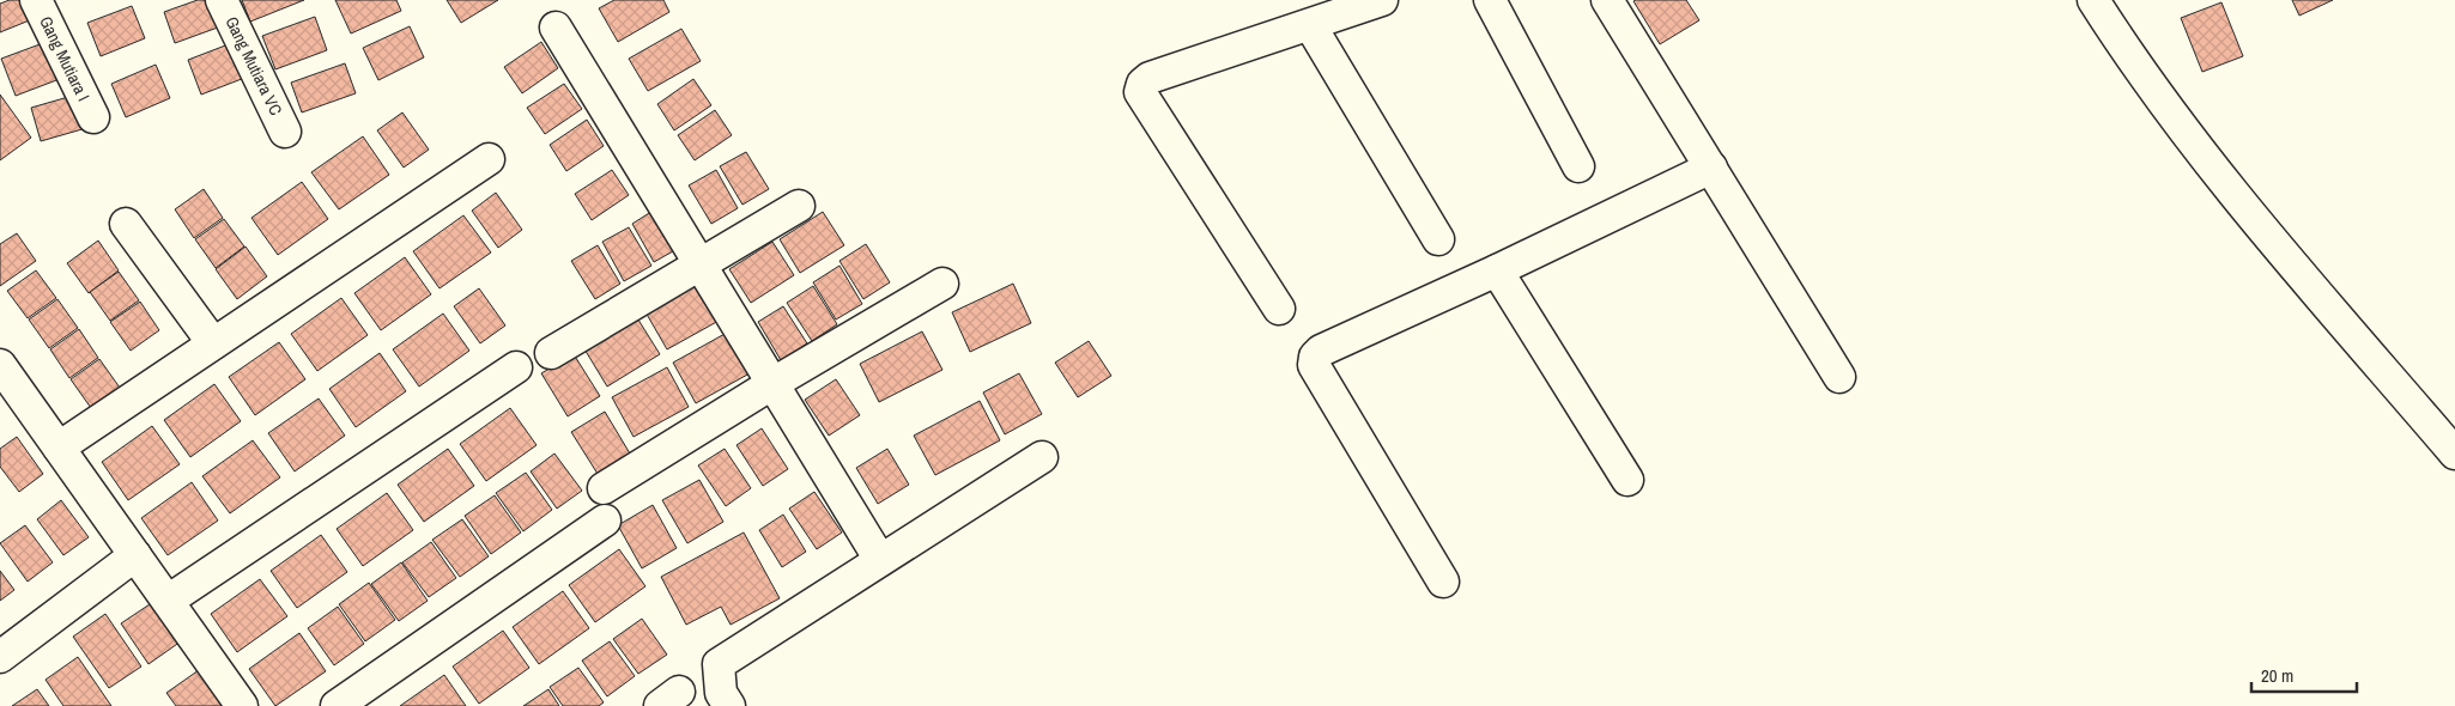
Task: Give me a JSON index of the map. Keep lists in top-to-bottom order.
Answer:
{
  "streets": {
    "street": ["Gang Mutiara I", "Gang Mutiara VC"]
  },
  "scale_bar": "20 m"
}
